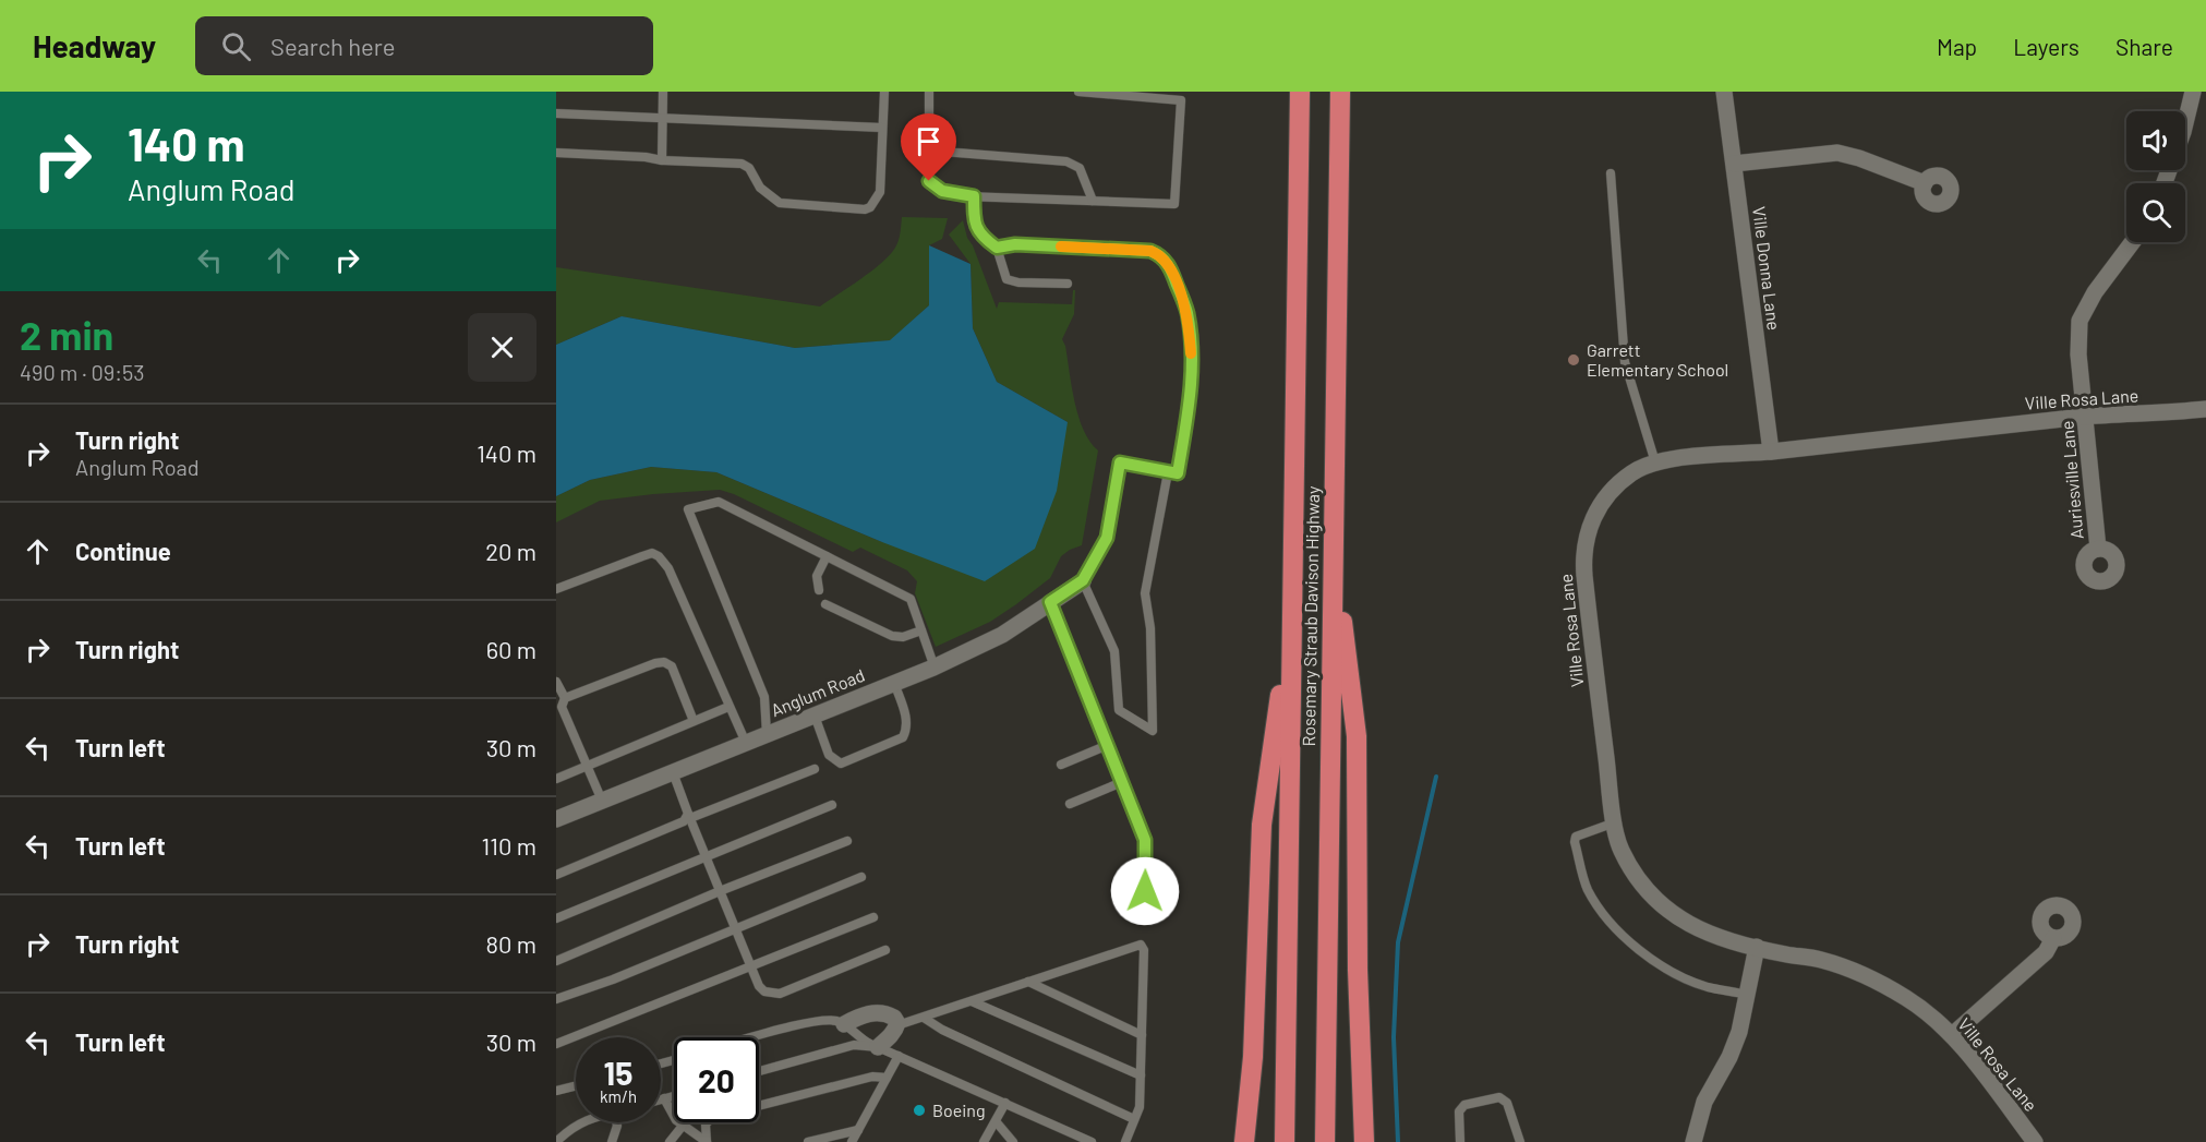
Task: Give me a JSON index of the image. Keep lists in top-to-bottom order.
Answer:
{
  "streets": {
    "highway": ["Rosemary Straub Davison Highway"],
    "street": [
      "Ville Donna Lane",
      "Ville Rosa Lane",
      "Auriesville Lane",
      "Anglum Road"
    ]
  },
  "crossings": [
    ["Ville Donna Lane", "Ville Rosa Lane"],
    ["Ville Rosa Lane", "Auriesville Lane"]
  ],
  "places": ["Garrett Elementary School", "Boeing"],
  "page": {
    "header": "Headway",
    "search": "Search here",
    "nav": ["Map", "Layers", "Share"],
    "turn": ["140 m", "Anglum Road"],
    "heading": ["2 min", "490 m · 09:53"],
    "list": [
      {
        "name": "Turn right",
        "note": "Anglum Road",
        "value": "140 m"
      },
      {
        "name": "Continue",
        "value": "20 m"
      },
      {
        "name": "Turn right",
        "value": "60 m"
      },
      {
        "name": "Turn left",
        "value": "30 m"
      },
      {
        "name": "Turn left",
        "value": "110 m"
      },
      {
        "name": "Turn right",
        "value": "80 m"
      },
      {
        "name": "Turn left",
        "value": "30 m"
      }
    ],
    "speed": "15 km/h",
    "limit": "20"
  }
}
